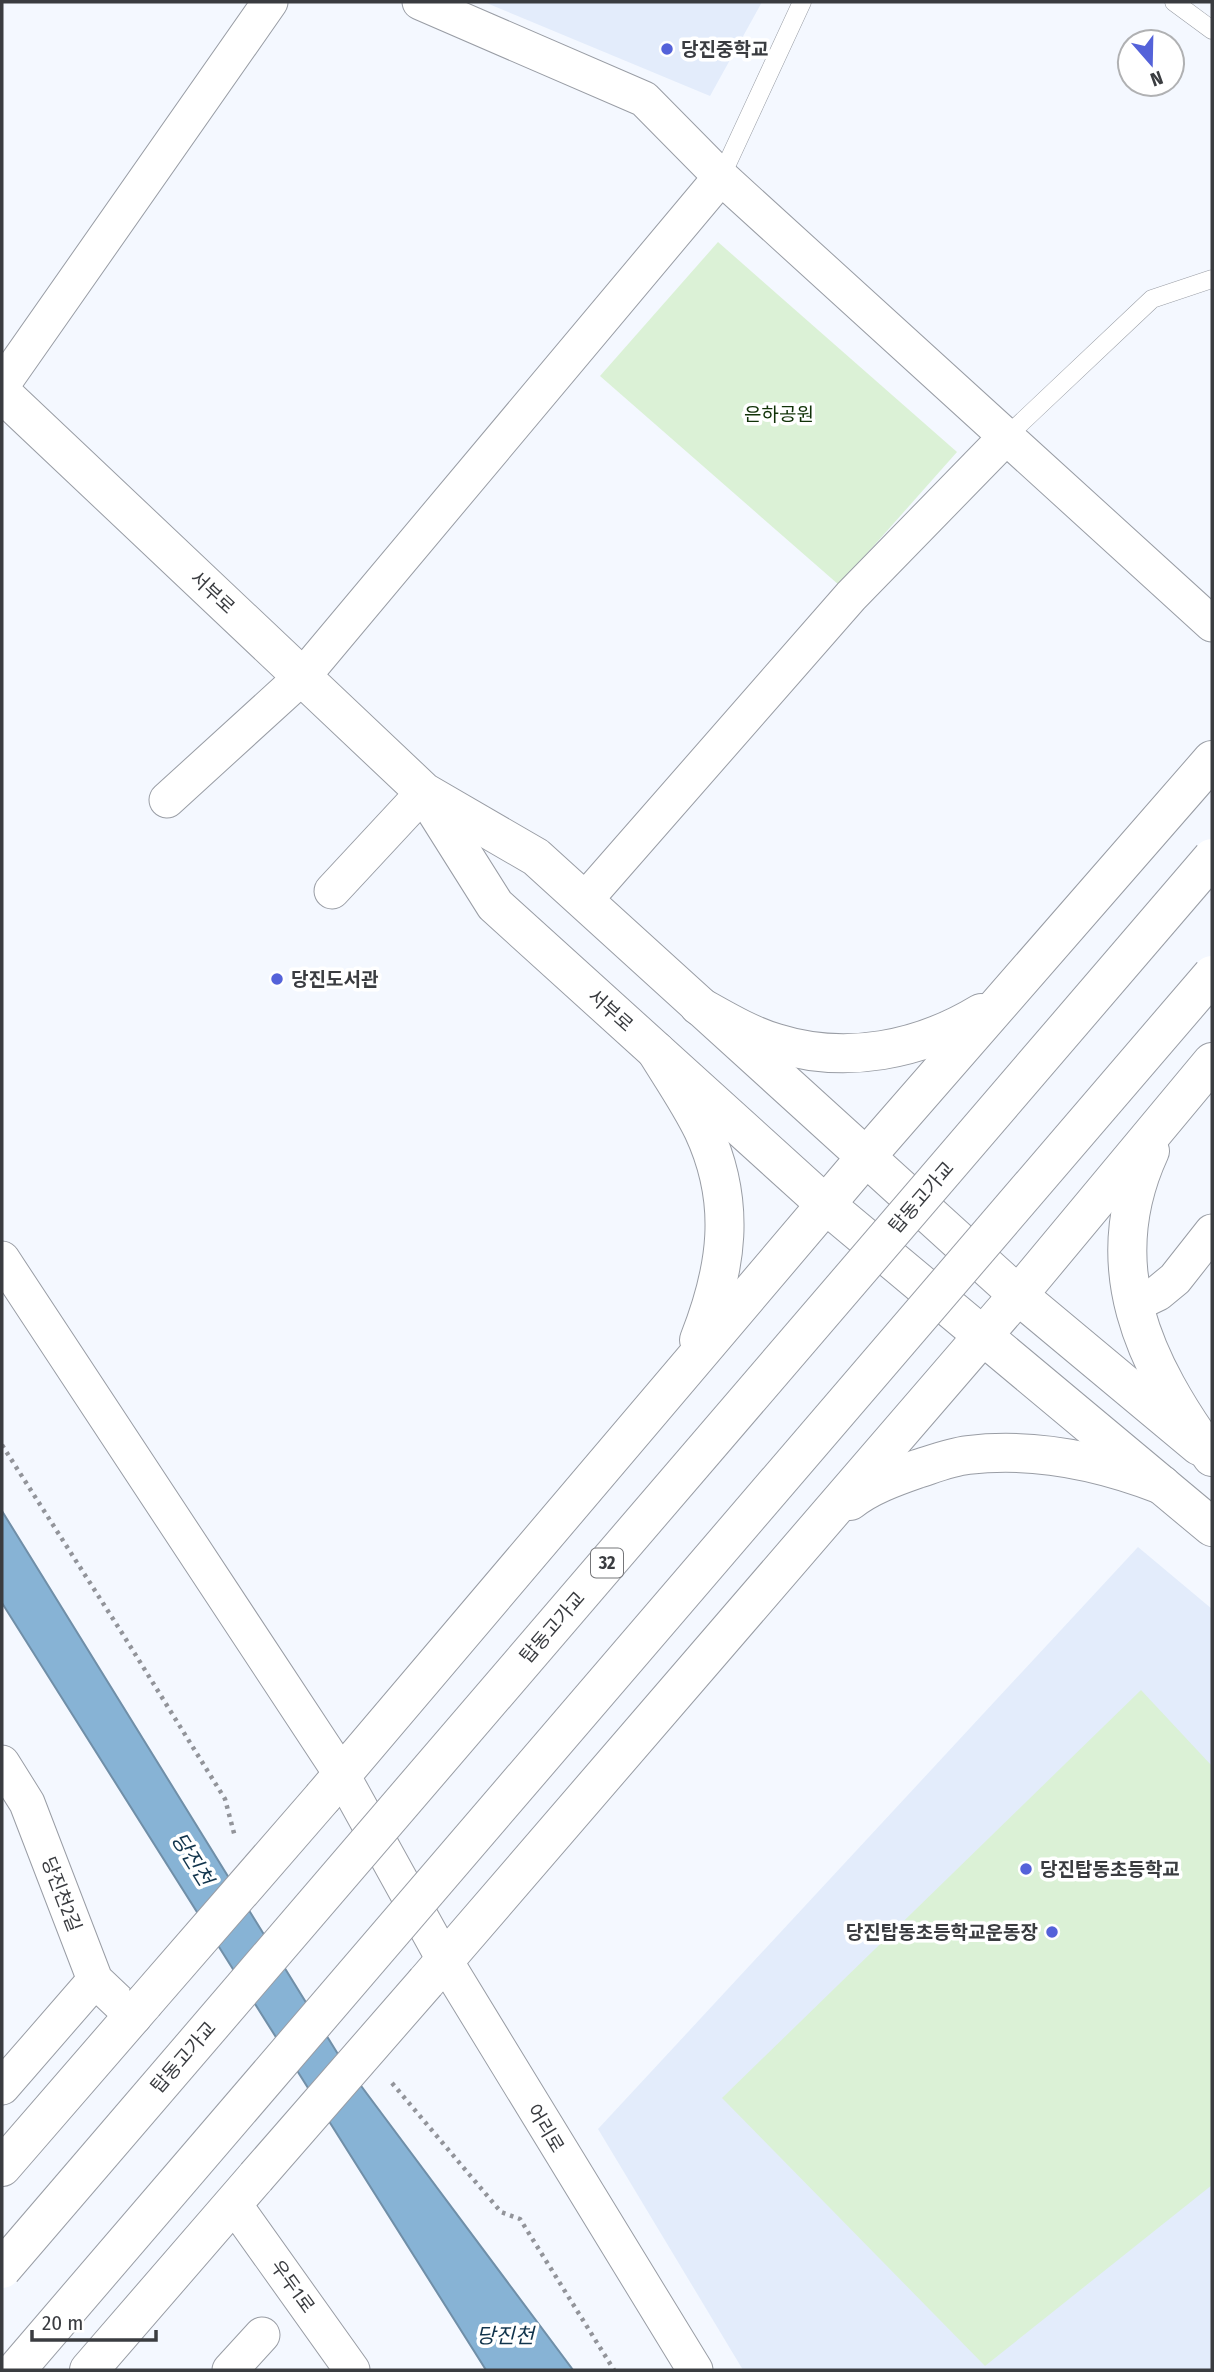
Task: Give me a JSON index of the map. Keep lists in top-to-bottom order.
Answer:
{
  "streets": {
    "main road": ["서부로", "탑동고가교", "32"],
    "street": ["당진천2길", "어리로", "우두1로"]
  },
  "water": ["당진천"],
  "parks": ["은하공원"],
  "places": [
    "당진중학교",
    "당진도서관",
    "당진탑동초등학교",
    "당진탑동초등학교운동장"
  ],
  "scale_bar": "20 m",
  "north": "bottom"
}
